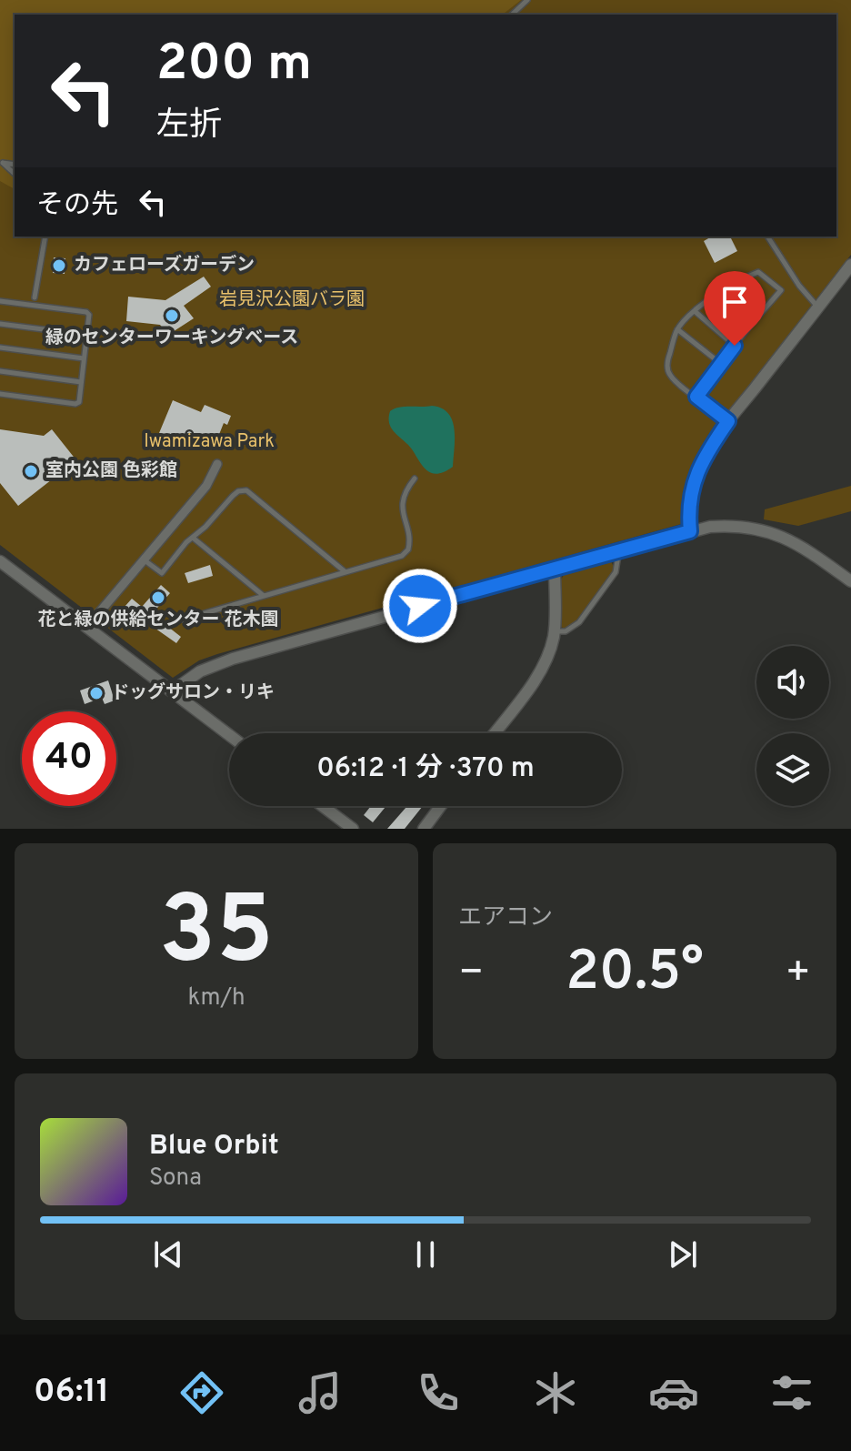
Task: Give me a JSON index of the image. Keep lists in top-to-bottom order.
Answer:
{
  "parks": ["岩見沢公園バラ園", "Iwamizawa Park"],
  "places": [
    "カフェローズガーデン",
    "緑のセンターワーキングベース",
    "室内公園 色彩館",
    "花と緑の供給センター 花木園",
    "ドッグサロン・リキ"
  ],
  "page": {
    "turn": ["200 m", "左折"],
    "then": "その先",
    "limit": "40",
    "trip": "06:12 · 1 分 · 370 m",
    "tile": [
      ["35", "km/h"],
      "エアコン"
    ],
    "heat": ["−", "20.5°", "+"],
    "song": ["Blue Orbit", "Sona"],
    "tabs": "06:11"
  }
}
